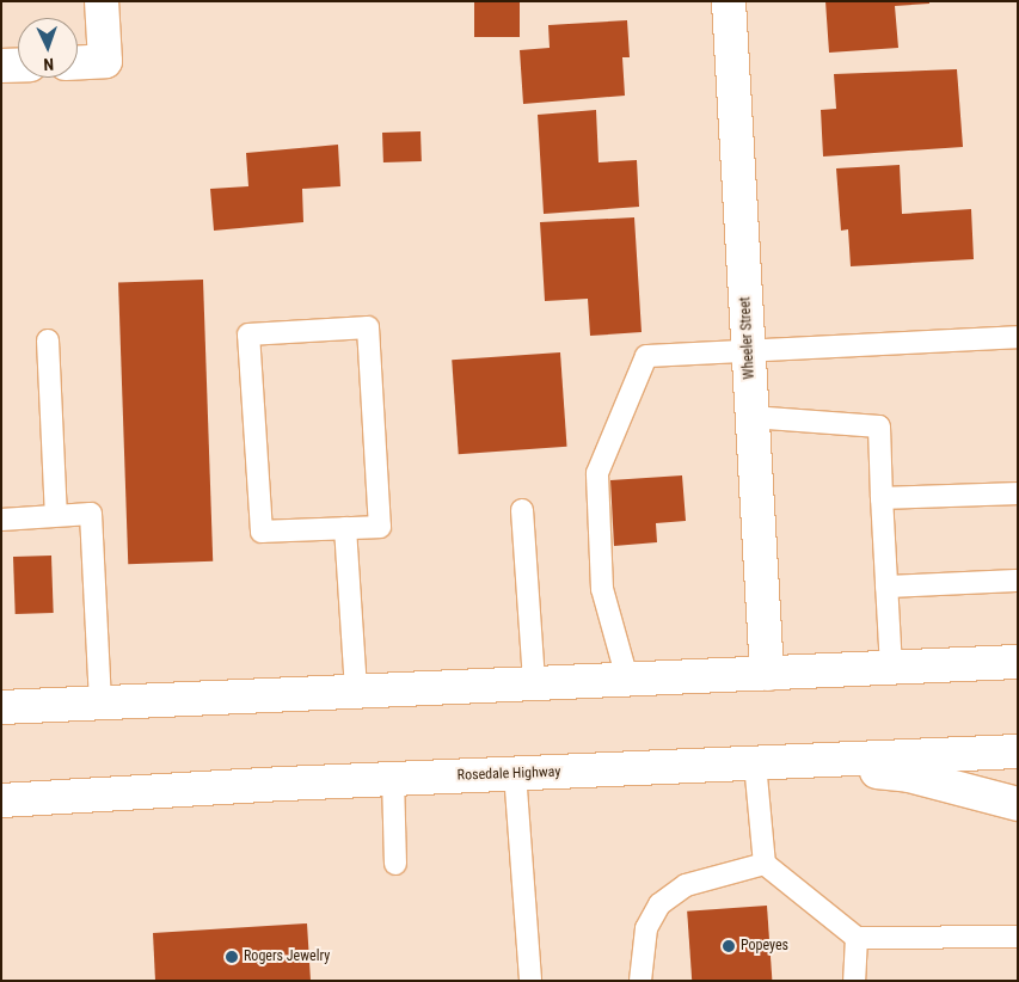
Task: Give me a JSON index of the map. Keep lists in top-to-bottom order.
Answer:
{
  "streets": {
    "main road": ["Wheeler Street", "Rosedale Highway"]
  },
  "places": ["Popeyes", "Rogers Jewelry"],
  "north": "bottom"
}
